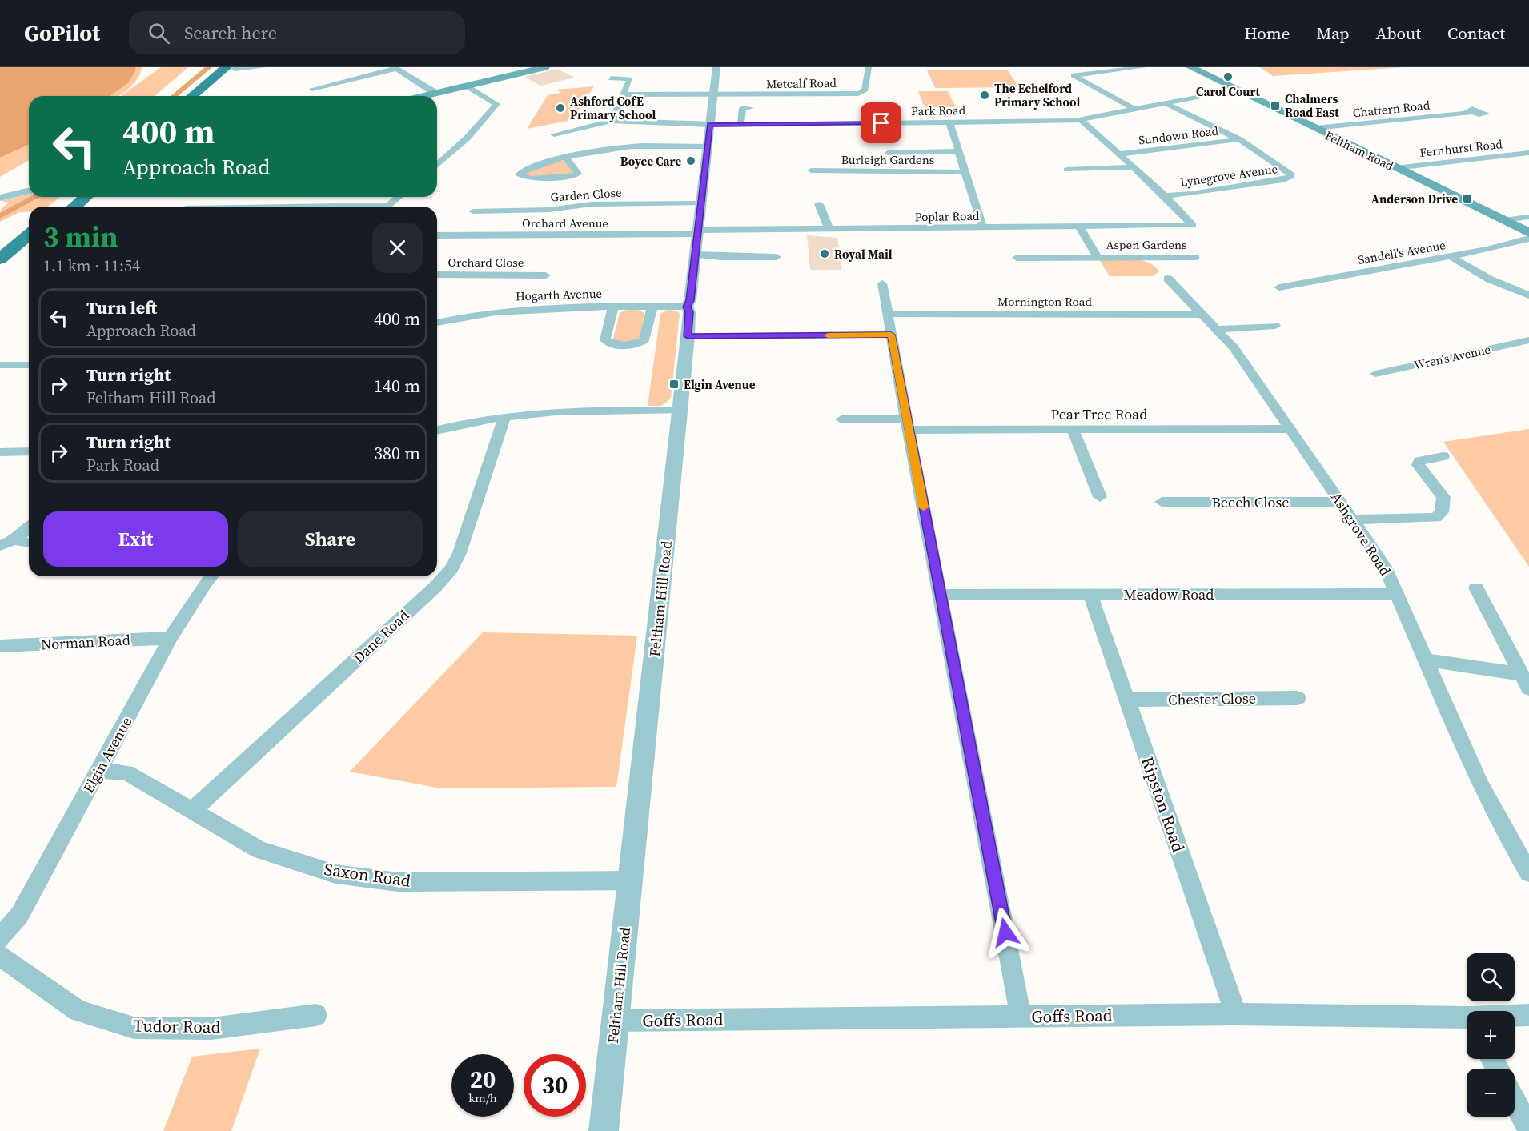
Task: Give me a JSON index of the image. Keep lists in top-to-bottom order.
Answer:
{
  "streets": {
    "main road": ["Feltham Road"],
    "street": [
      "Metcalf Road",
      "Chattern Road",
      "Park Road",
      "Sundown Road",
      "Fernhurst Road",
      "Burleigh Gardens",
      "Lynegrove Avenue",
      "Garden Close",
      "Poplar Road",
      "Orchard Avenue",
      "Aspen Gardens",
      "Sandell's Avenue",
      "Orchard Close",
      "Hogarth Avenue",
      "Mornington Road",
      "Wren's Avenue",
      "Pear Tree Road",
      "Beech Close",
      "Ashgrove Road",
      "Meadow Road",
      "Feltham Hill Road",
      "Dane Road",
      "Norman Road",
      "Chester Close",
      "Elgin Avenue",
      "Ripston Road",
      "Saxon Road",
      "Goffs Road",
      "Tudor Road"
    ]
  },
  "crossings": [
    ["Metcalf Road", "Feltham Hill Road"],
    ["Chattern Road", "Feltham Road"],
    ["Park Road", "Feltham Hill Road"],
    ["Sundown Road", "Lynegrove Avenue"],
    ["Fernhurst Road", "Feltham Road"],
    ["Lynegrove Avenue", "Poplar Road"],
    ["Garden Close", "Feltham Hill Road"],
    ["Poplar Road", "Orchard Avenue"],
    ["Poplar Road", "Aspen Gardens"],
    ["Poplar Road", "Feltham Hill Road"],
    ["Orchard Avenue", "Feltham Hill Road"],
    ["Hogarth Avenue", "Feltham Hill Road"],
    ["Mornington Road", "Ashgrove Road"],
    ["Pear Tree Road", "Ashgrove Road"],
    ["Beech Close", "Ashgrove Road"],
    ["Ashgrove Road", "Meadow Road"],
    ["Meadow Road", "Ripston Road"],
    ["Feltham Hill Road", "Saxon Road"],
    ["Feltham Hill Road", "Goffs Road"],
    ["Dane Road", "Saxon Road"],
    ["Norman Road", "Elgin Avenue"],
    ["Chester Close", "Ripston Road"],
    ["Elgin Avenue", "Saxon Road"],
    ["Ripston Road", "Goffs Road"]
  ],
  "places": {
    "other": [
      "Carol Court",
      "The Echelford Primary School",
      "Ashford CofE Primary School",
      "Boyce Care",
      "Royal Mail"
    ],
    "transit": ["Chalmers Road East", "Anderson Drive", "Elgin Avenue"]
  },
  "page": {
    "header": "GoPilot",
    "search": "Search here",
    "nav": [
      "Home",
      "Map",
      "About",
      "Contact"
    ],
    "turn": ["400 m", "Approach Road"],
    "heading": ["3 min", "1.1 km · 11:54"],
    "list": [
      {
        "name": "Turn left",
        "note": "Approach Road",
        "value": "400 m"
      },
      {
        "name": "Turn right",
        "note": "Feltham Hill Road",
        "value": "140 m"
      },
      {
        "name": "Turn right",
        "note": "Park Road",
        "value": "380 m"
      }
    ],
    "buttons": ["Exit", "Share"],
    "map_buttons": ["+", "−"],
    "speed": "20 km/h",
    "limit": "30"
  }
}
